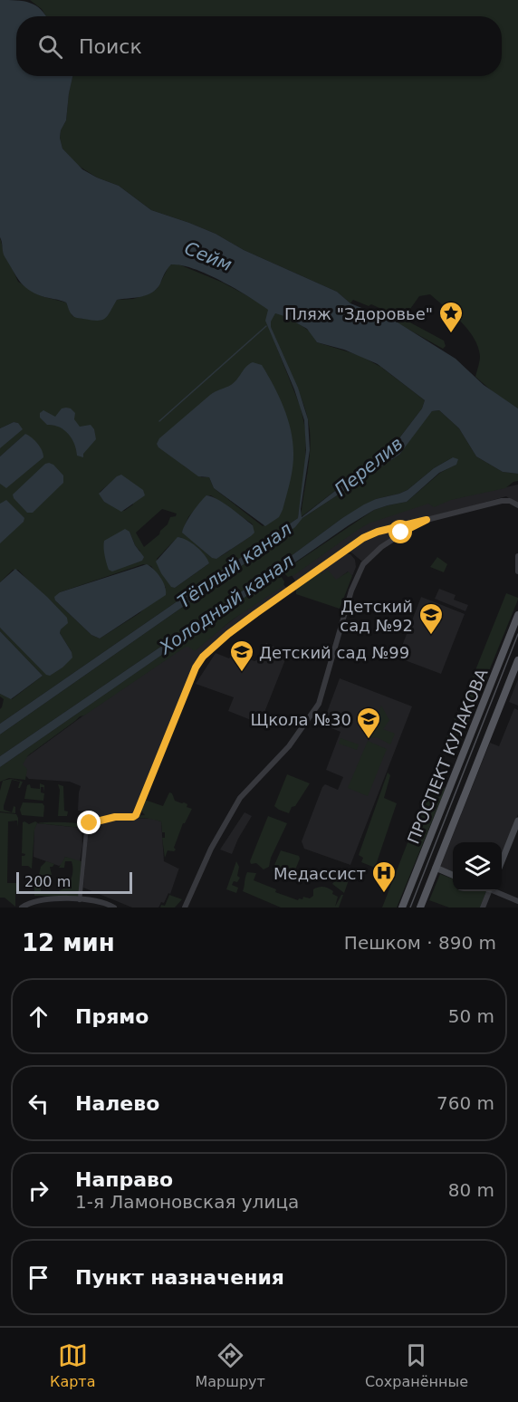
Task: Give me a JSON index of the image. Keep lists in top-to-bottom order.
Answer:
{
  "streets": {
    "main road": ["ПРОСПЕКТ КУЛАКОВА"]
  },
  "water": [
    "Сейм",
    "Перелив",
    "Тёплый канал",
    "Холодный канал"
  ],
  "places": {
    "place": ["Пляж \"Здоровье\""],
    "school or university": ["Детский сад №92", "Детский сад №99", "Щкола №30"],
    "hospital": ["Медассист"]
  },
  "scale_bar": "200 m",
  "page": {
    "search": "Поиск",
    "scale": "200 m",
    "heading": ["12 мин", "Пешком · 890 m"],
    "list": [
      ["Прямо", "50 m"],
      ["Налево", "760 m"],
      ["Направо", "1-я Ламоновская улица", "80 m"],
      "Пункт назначения"
    ],
    "nav": ["Карта", "Маршрут", "Сохранённые"]
  }
}
